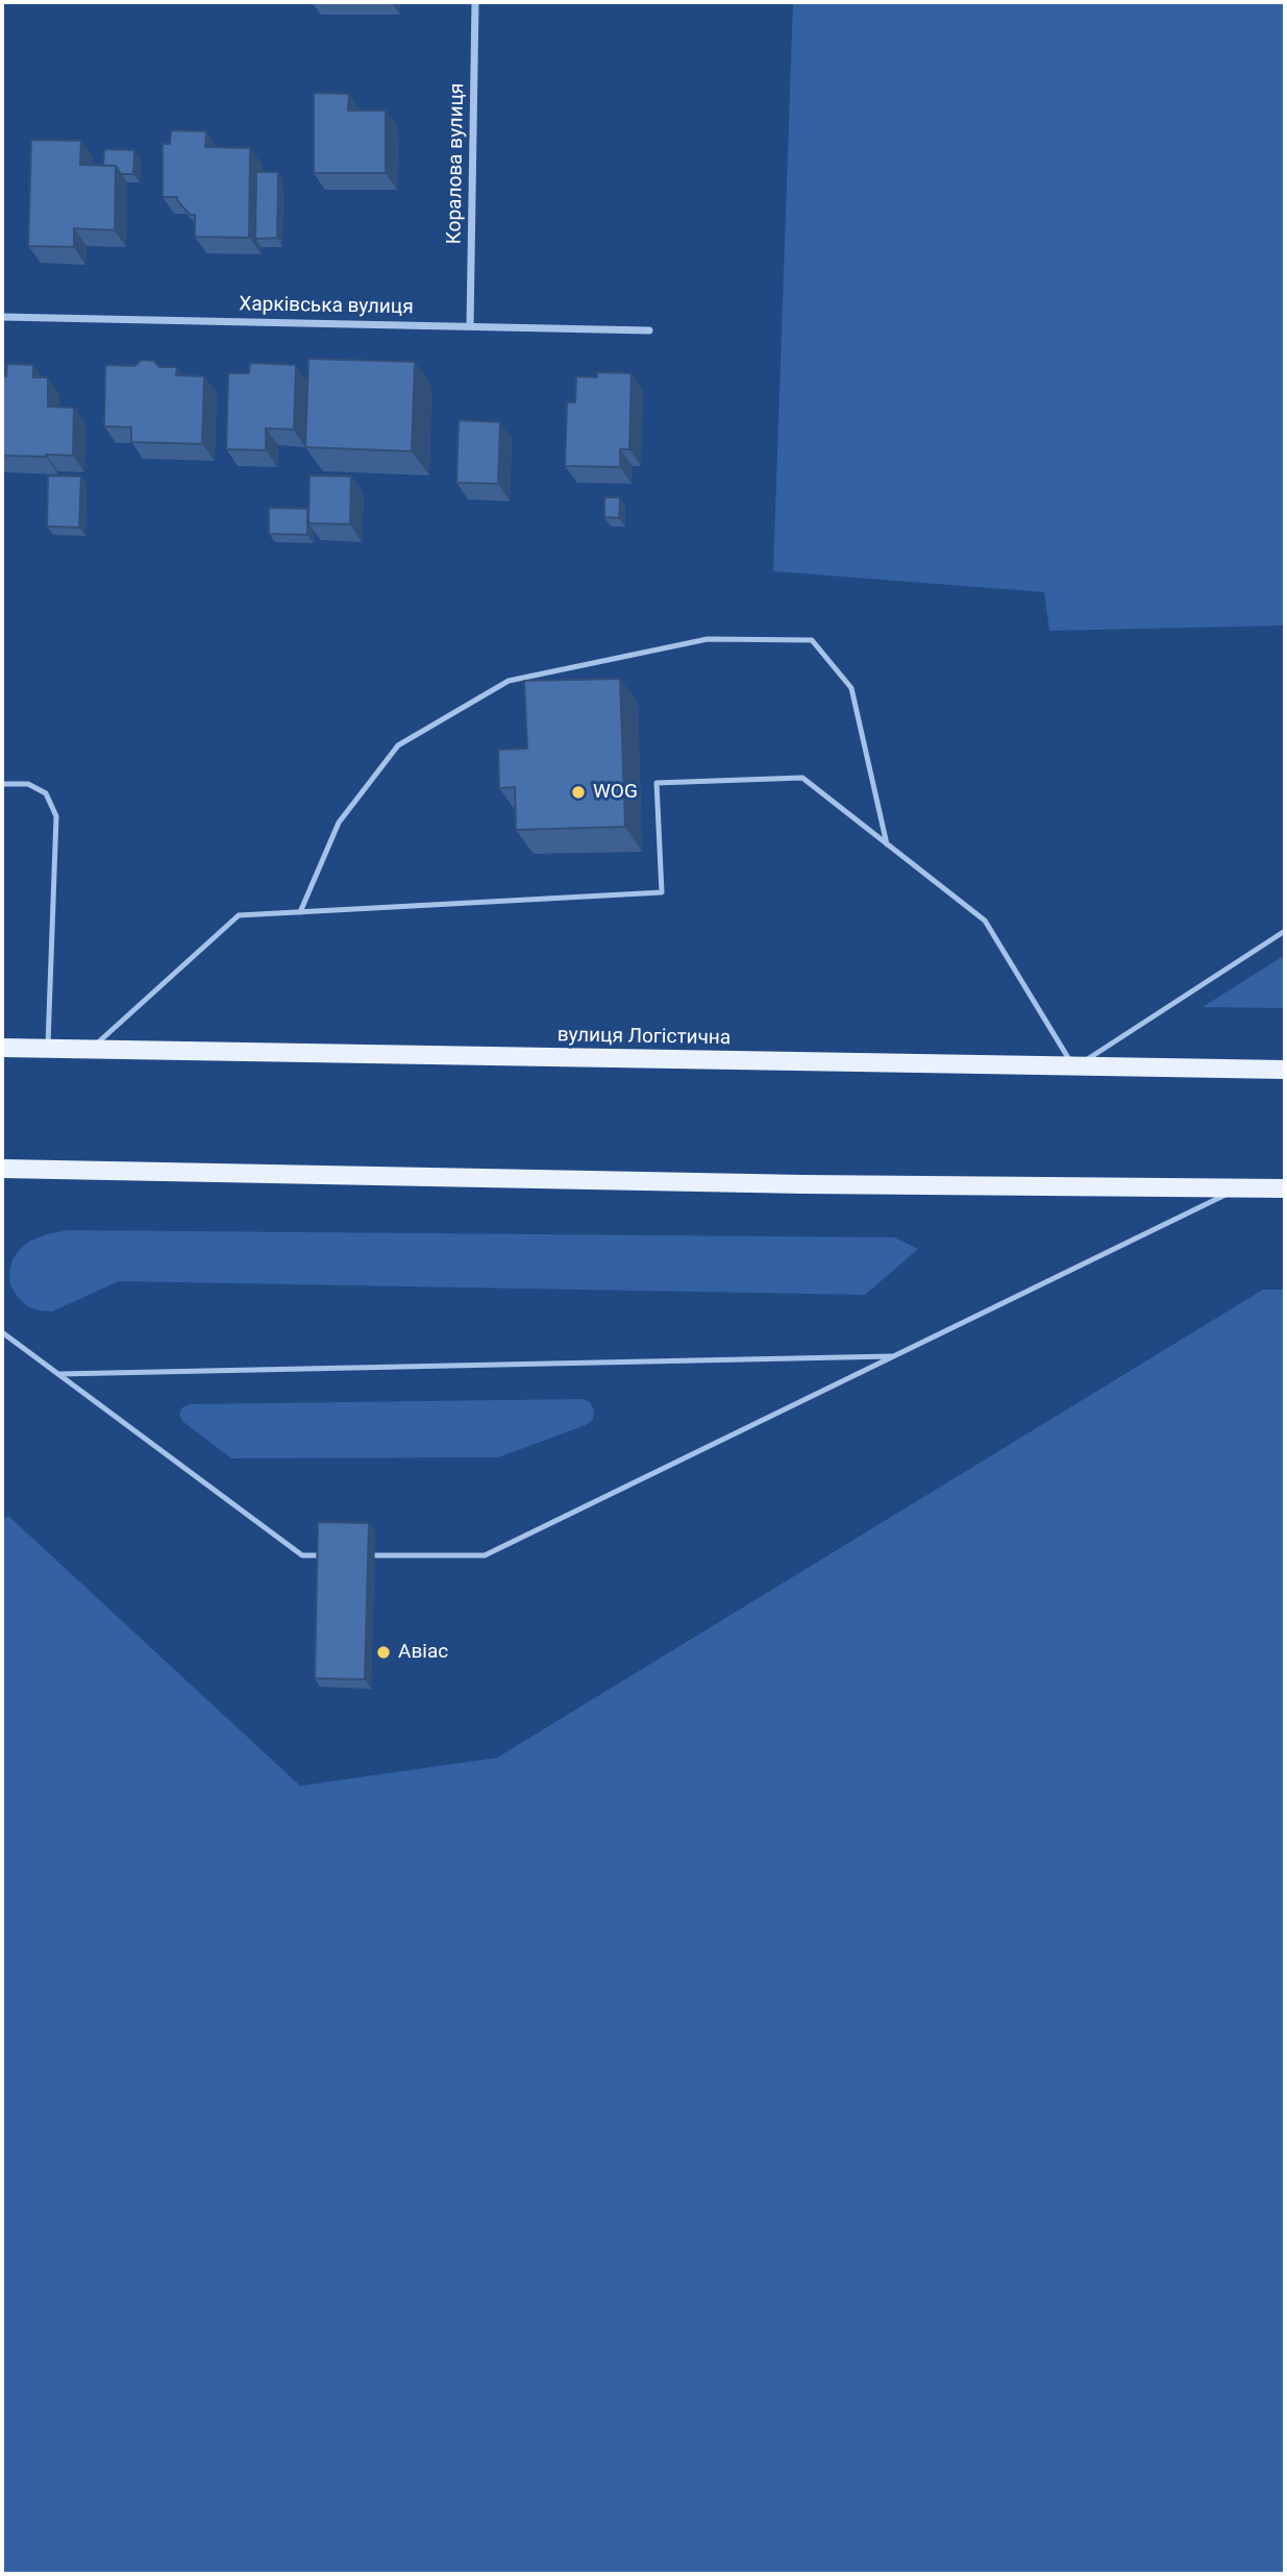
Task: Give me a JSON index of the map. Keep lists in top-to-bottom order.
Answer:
{
  "streets": {
    "main road": ["вулиця Логістична"],
    "street": ["Коралова вулиця", "Харківська вулиця"]
  },
  "crossings": [
    ["Коралова вулиця", "Харківська вулиця"]
  ],
  "places": ["WOG", "Авіас"]
}
